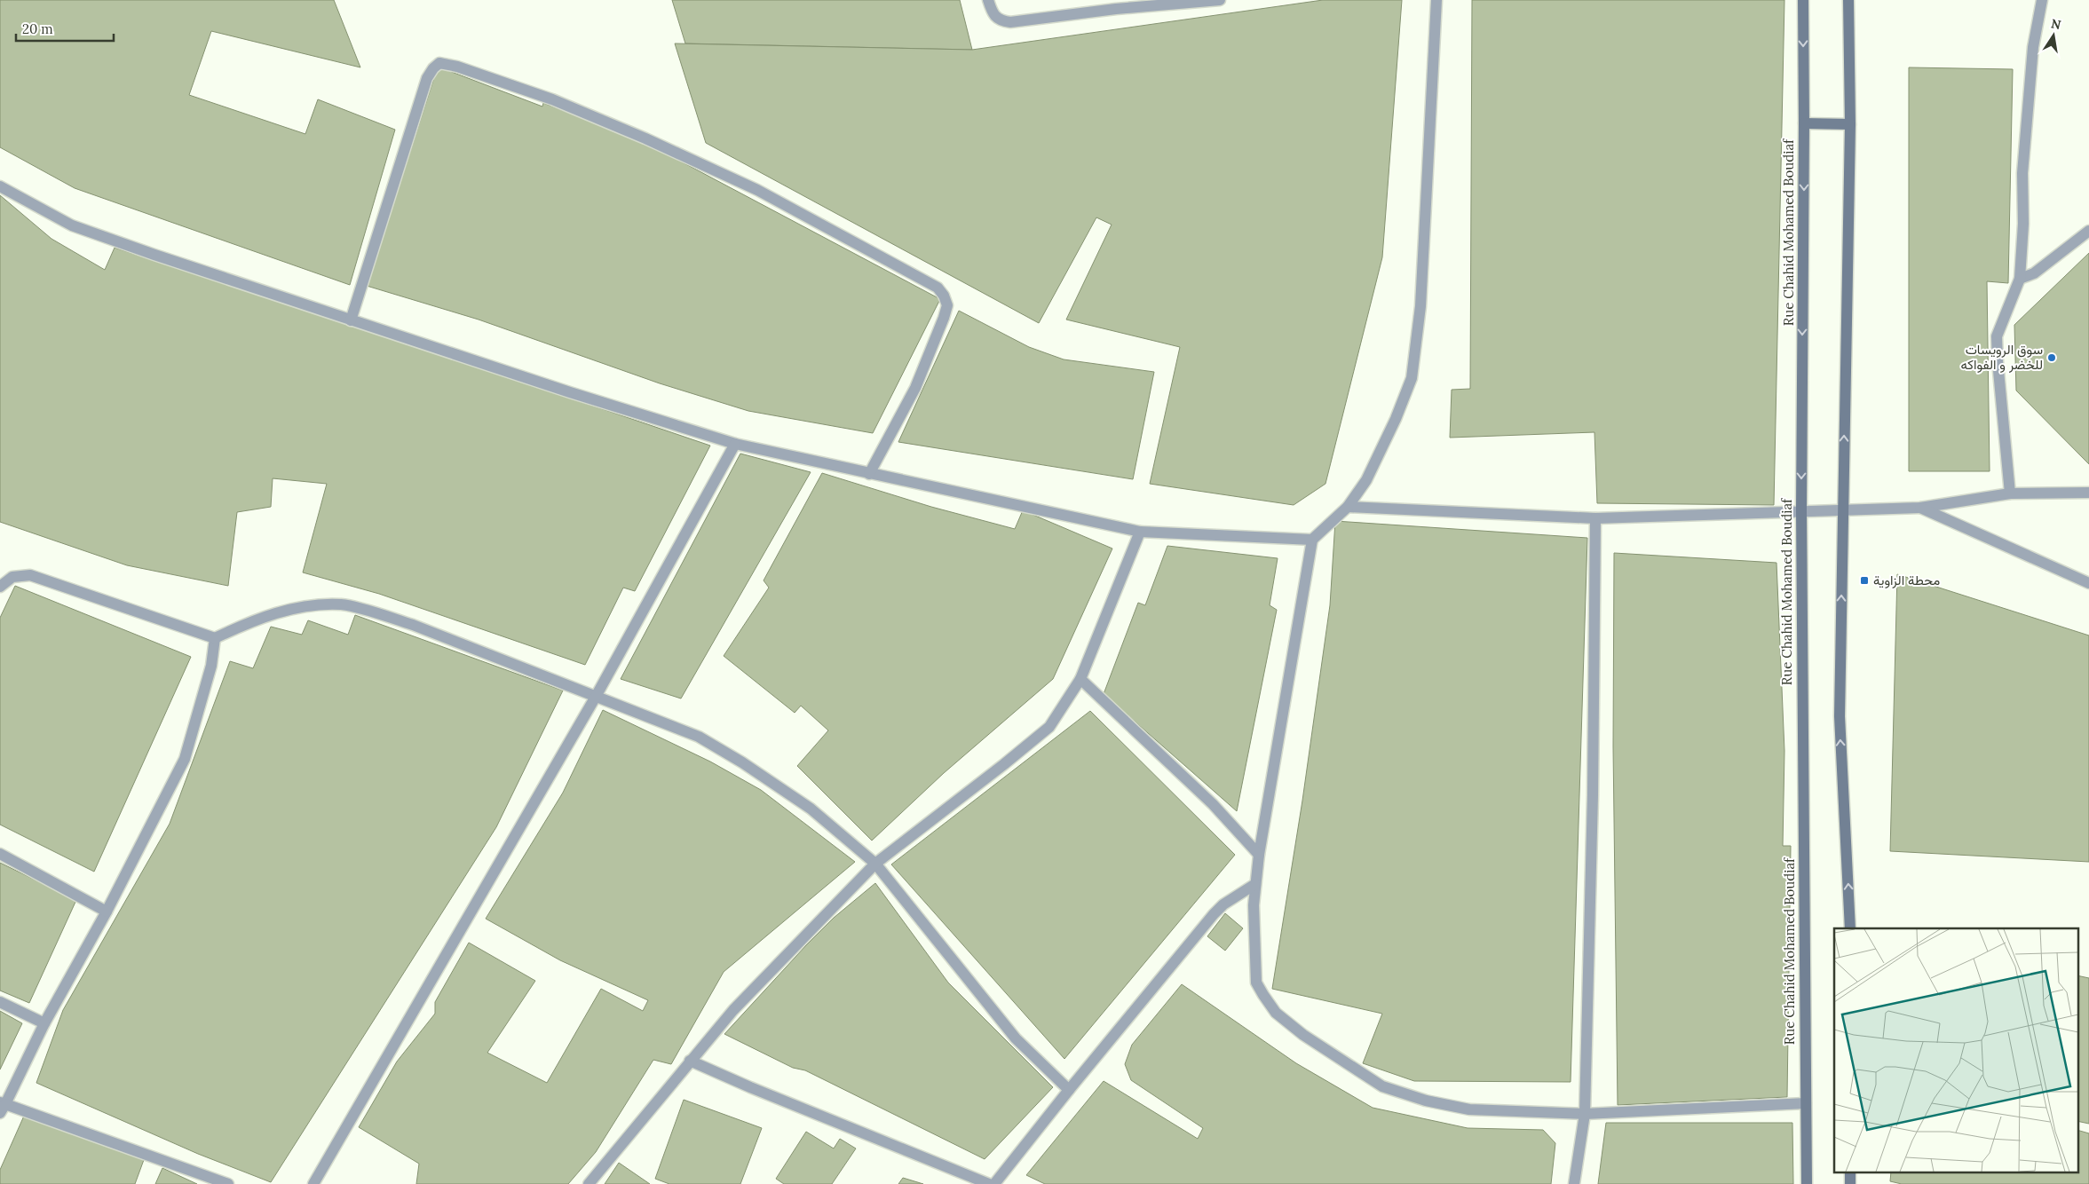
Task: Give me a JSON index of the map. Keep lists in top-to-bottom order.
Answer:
{
  "streets": {
    "main road": ["Rue Chahid Mohamed Boudiaf"]
  },
  "places": {
    "other": ["سوق الرويسات للخضر و الفواكه"],
    "transit": ["محطة الزاوية"]
  },
  "scale_bar": "20 m",
  "north": "top"
}
